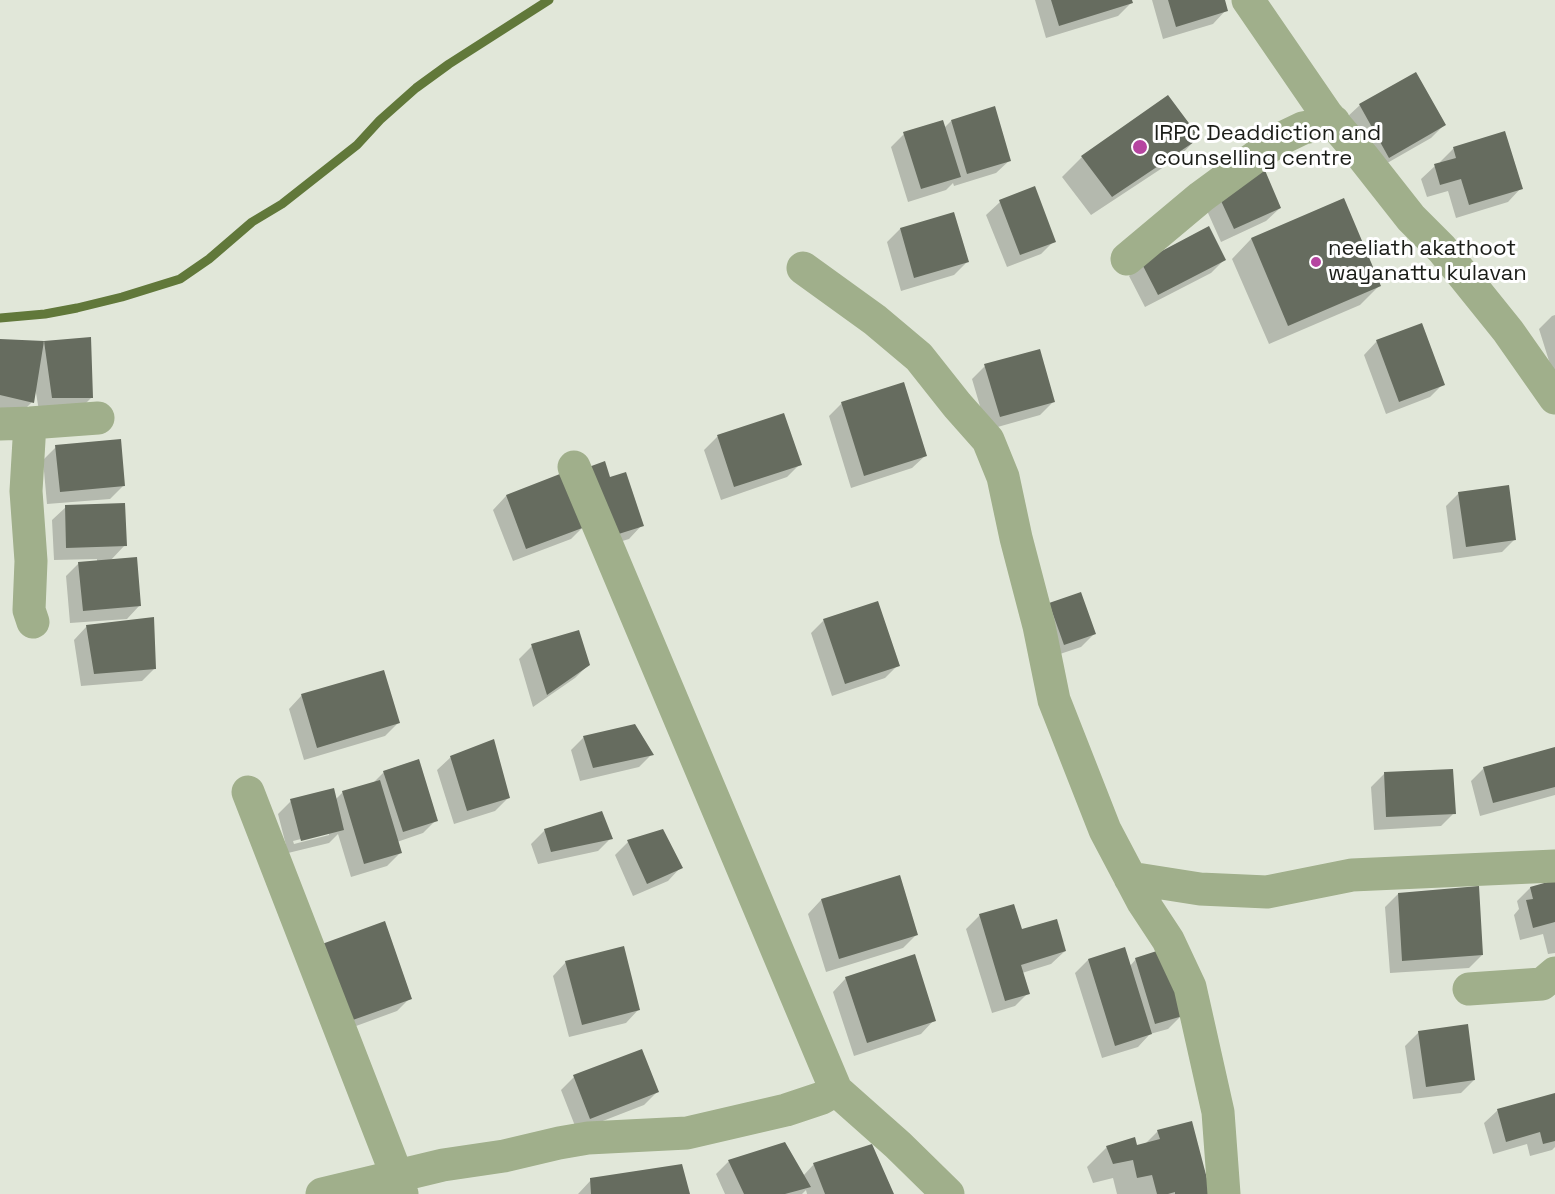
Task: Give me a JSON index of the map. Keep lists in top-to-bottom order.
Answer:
{
  "places": ["IRPC Deaddiction and counselling centre", "neeliath akathoot wayanattu kulavan"]
}
